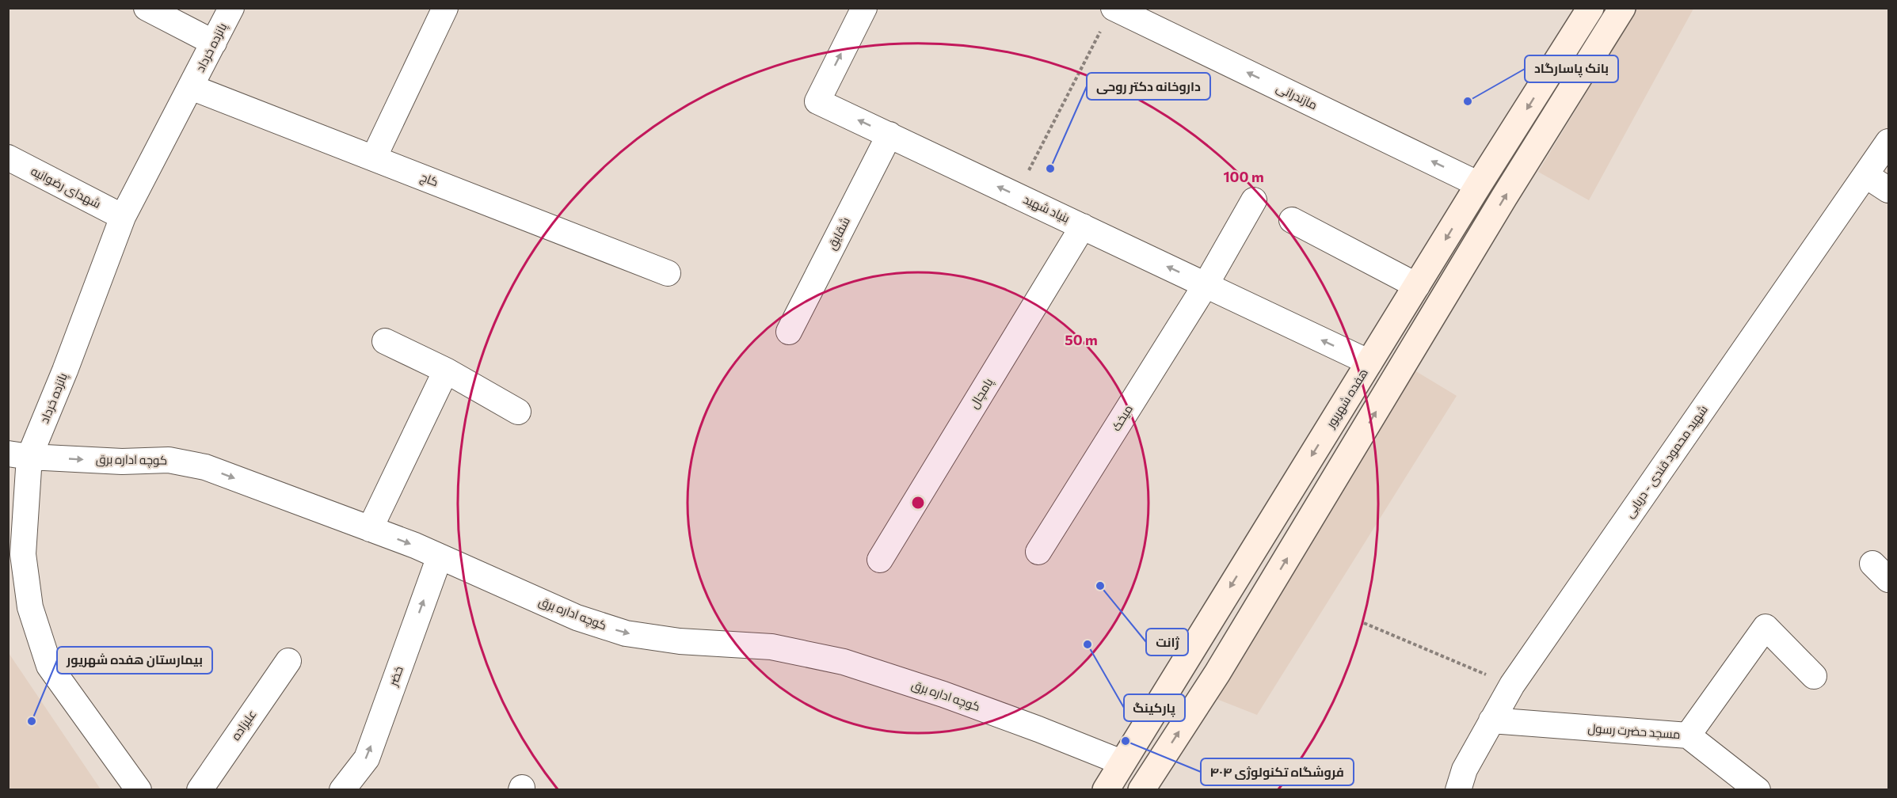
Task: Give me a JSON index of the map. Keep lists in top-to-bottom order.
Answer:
{
  "streets": {
    "main road": ["هفده شهریور"],
    "street": [
      "پانزده خرداد",
      "مازندرانی",
      "کاج",
      "شهدای رضوانیه",
      "بنیاد شهید",
      "شقایق",
      "پامچال",
      "میخک",
      "کوچه اداره برق",
      "شهید محمود قندی - دریایی",
      "خضر",
      "علیزاده",
      "مسجد حضرت رسول"
    ]
  },
  "crossings": [
    ["پانزده خرداد", "کاج"],
    ["پانزده خرداد", "شهدای رضوانیه"],
    ["پانزده خرداد", "کوچه اداره برق"],
    ["مازندرانی", "هفده شهریور"],
    ["بنیاد شهید", "شقایق"],
    ["بنیاد شهید", "پامچال"],
    ["بنیاد شهید", "هفده شهریور"],
    ["بنیاد شهید", "میخک"],
    ["هفده شهریور", "کوچه اداره برق"],
    ["کوچه اداره برق", "خضر"],
    ["شهید محمود قندی - دریایی", "مسجد حضرت رسول"]
  ],
  "one_way": ["بنیاد شهید", "کوچه اداره برق", "خضر"],
  "places": [
    "بانک پاسارگاد",
    "داروخانه دکتر روحی",
    "ژانت",
    "پارکینگ",
    "بیمارستان هفده شهریور",
    "فروشگاه تکنولوژی ۴۰۴"
  ],
  "rings": ["100 m", "50 m"]
}
